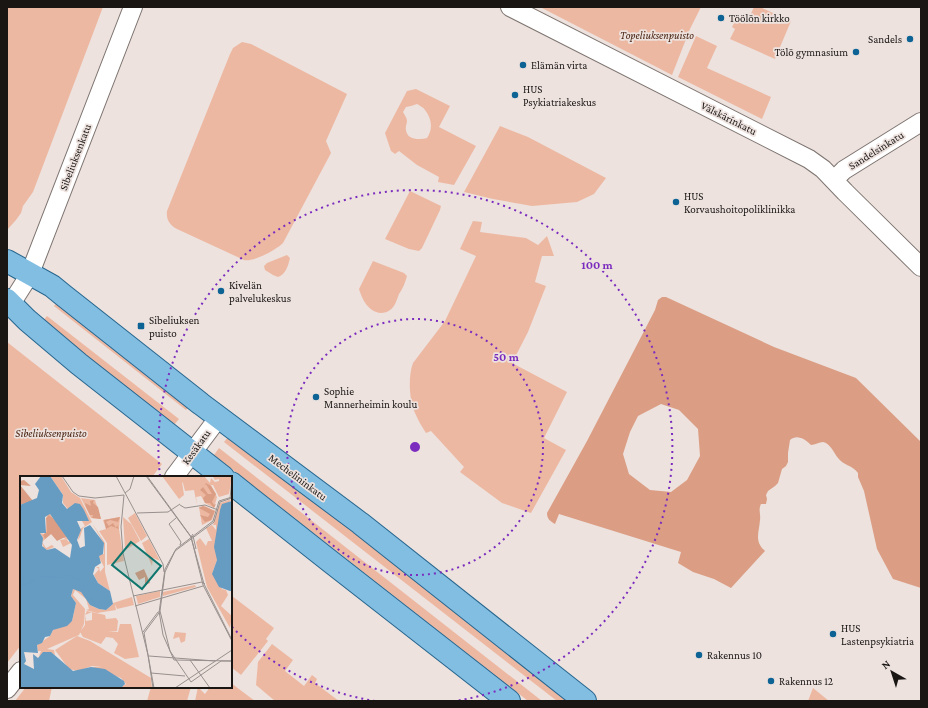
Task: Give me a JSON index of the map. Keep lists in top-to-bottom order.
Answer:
{
  "streets": {
    "main road": ["Mechelininkatu"],
    "street": [
      "Välskärinkatu",
      "Sandelsinkatu",
      "Sibeliuksenkatu",
      "Kesäkatu"
    ]
  },
  "crossings": [
    ["Välskärinkatu", "Sandelsinkatu"],
    ["Sibeliuksenkatu", "Mechelininkatu"],
    ["Kesäkatu", "Mechelininkatu"]
  ],
  "parks": ["Topeliuksenpuisto", "Sibeliuksenpuisto"],
  "places": {
    "other": [
      "Töölön kirkko",
      "Sandels",
      "Tölö gymnasium",
      "Elämän virta",
      "HUS Psykiatriakeskus",
      "HUS Korvaushoitopoliklinikka",
      "Kivelän palvelukeskus",
      "Sophie Mannerheimin koulu",
      "HUS Lastenpsykiatria",
      "Rakennus 10",
      "Rakennus 12"
    ],
    "transit": ["Sibeliuksen puisto"]
  },
  "north": "top left",
  "rings": ["100 m", "50 m"]
}
